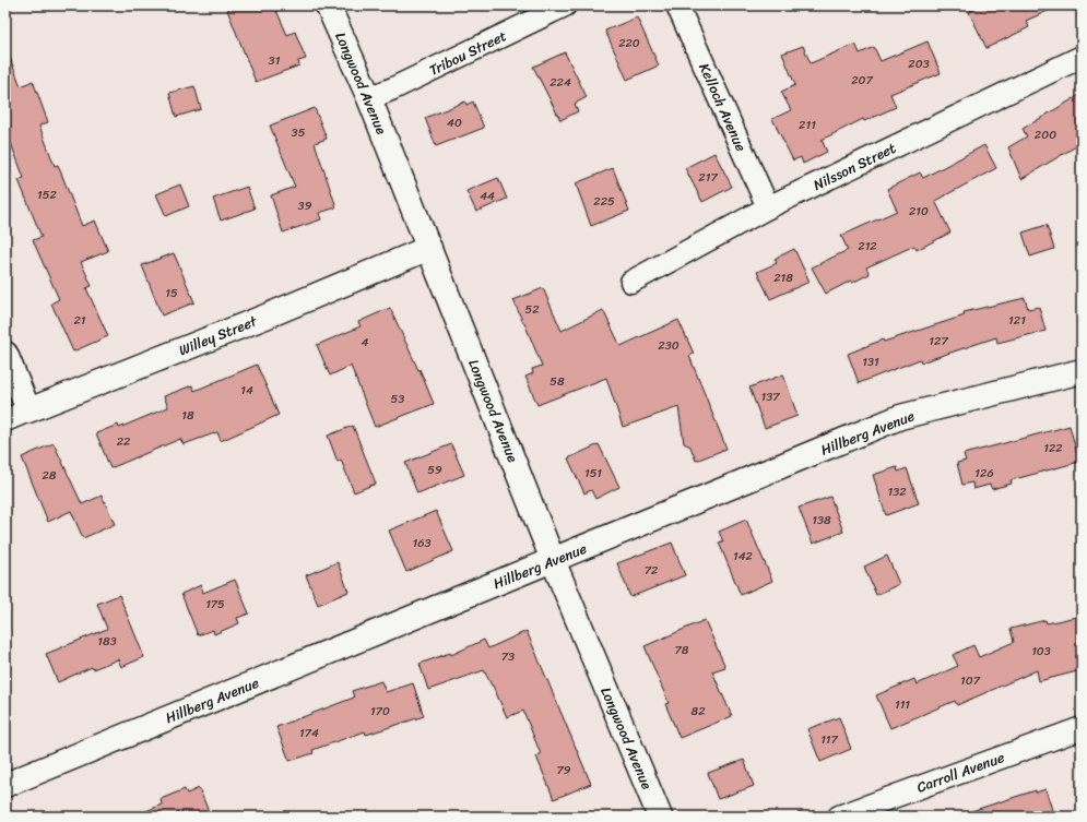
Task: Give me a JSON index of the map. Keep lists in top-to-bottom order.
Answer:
{
  "streets": {
    "street": [
      "Tribou Street",
      "Longwood Avenue",
      "Kelloch Avenue",
      "Nilsson Street",
      "Willey Street",
      "Hillberg Avenue",
      "Carroll Avenue"
    ]
  },
  "crossings": [
    ["Tribou Street", "Longwood Avenue"],
    ["Longwood Avenue", "Willey Street"],
    ["Longwood Avenue", "Hillberg Avenue"],
    ["Kelloch Avenue", "Nilsson Street"]
  ],
  "house_numbers": [
    "220",
    "31",
    "203",
    "207",
    "224",
    "40",
    "211",
    "35",
    "200",
    "217",
    "152",
    "44",
    "225",
    "39",
    "210",
    "212",
    "218",
    "15",
    "52",
    "21",
    "121",
    "127",
    "4",
    "230",
    "131",
    "58",
    "14",
    "137",
    "53",
    "18",
    "22",
    "122",
    "59",
    "151",
    "126",
    "28",
    "132",
    "138",
    "163",
    "142",
    "72",
    "175",
    "183",
    "78",
    "103",
    "73",
    "107",
    "111",
    "170",
    "82",
    "174",
    "117",
    "79"
  ]
}
